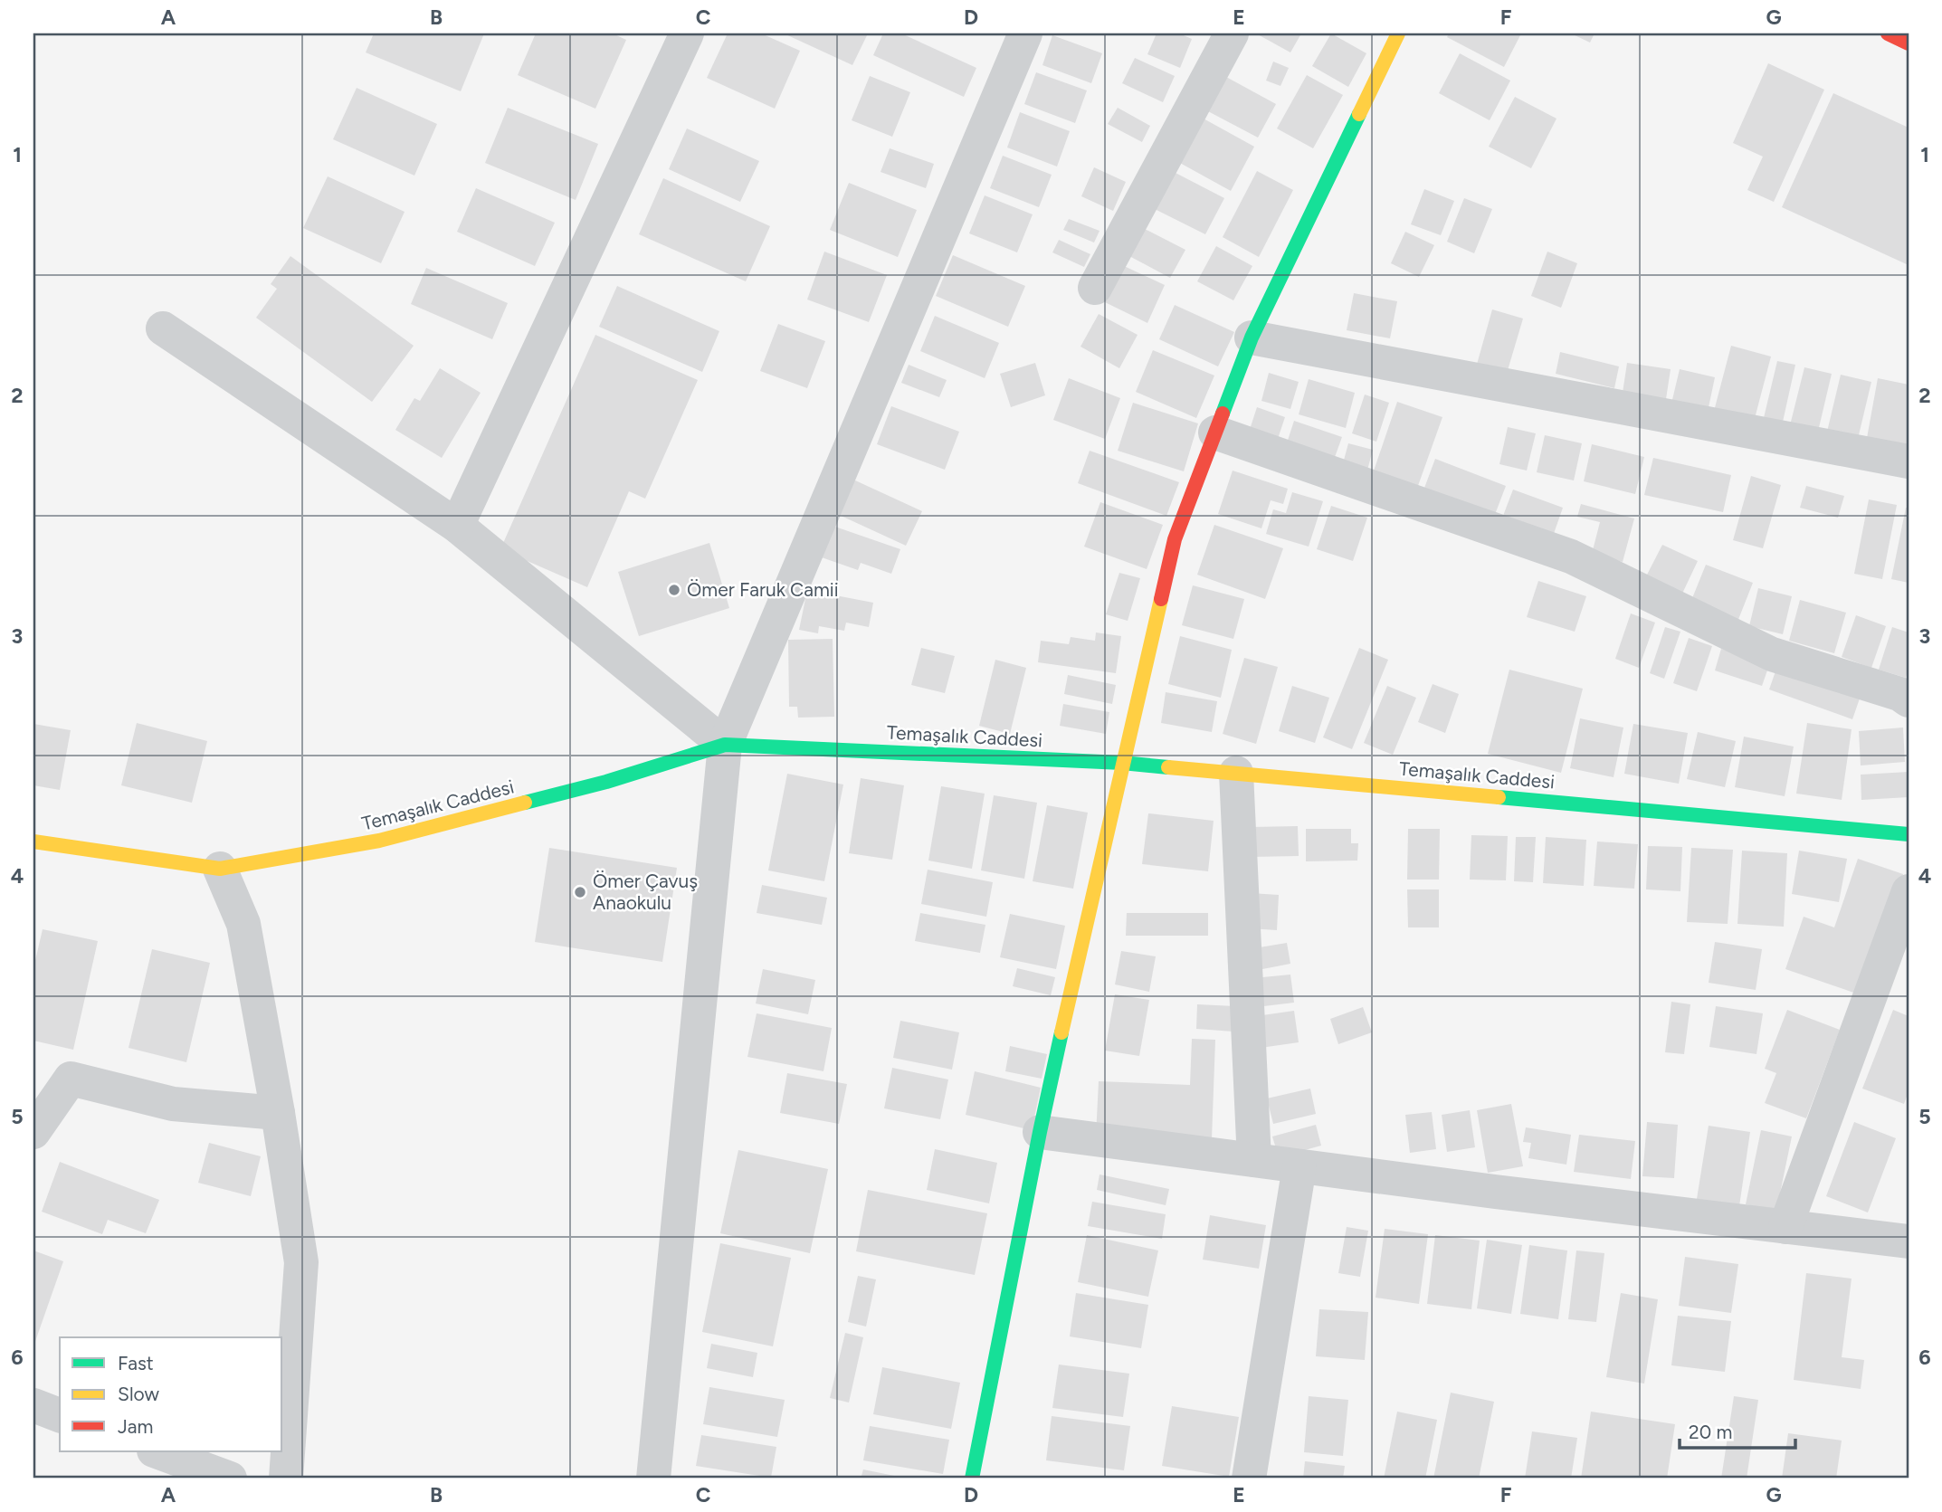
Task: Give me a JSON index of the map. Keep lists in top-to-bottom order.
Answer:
{
  "streets": {
    "street": ["Temaşalık Caddesi"]
  },
  "places": ["Ömer Faruk Camii", "Ömer Çavuş Anaokulu"],
  "legend": ["Fast", "Slow", "Jam"],
  "scale_bar": "20 m",
  "grid": {
    "columns": [
      "A",
      "B",
      "C",
      "D",
      "E",
      "F",
      "G"
    ],
    "rows": [
      "1",
      "2",
      "3",
      "4",
      "5",
      "6"
    ]
  }
}
